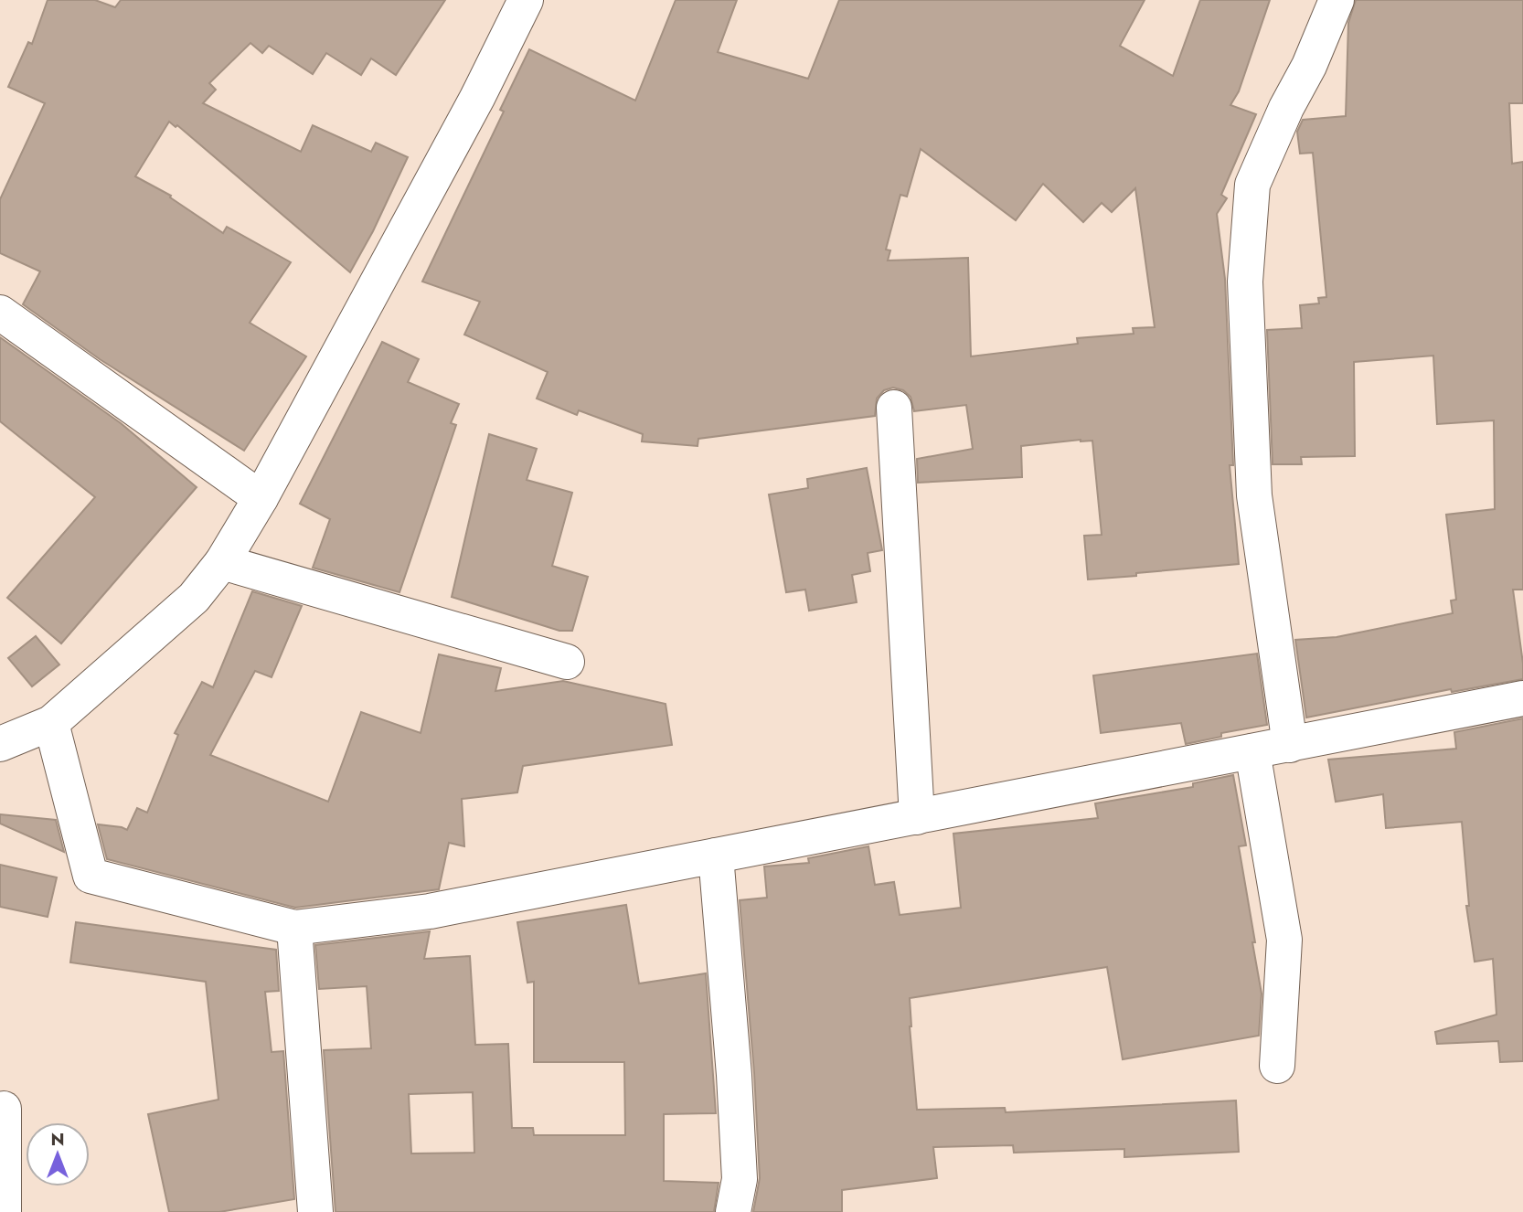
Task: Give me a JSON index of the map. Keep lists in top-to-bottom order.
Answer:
{
  "north": "top"
}
